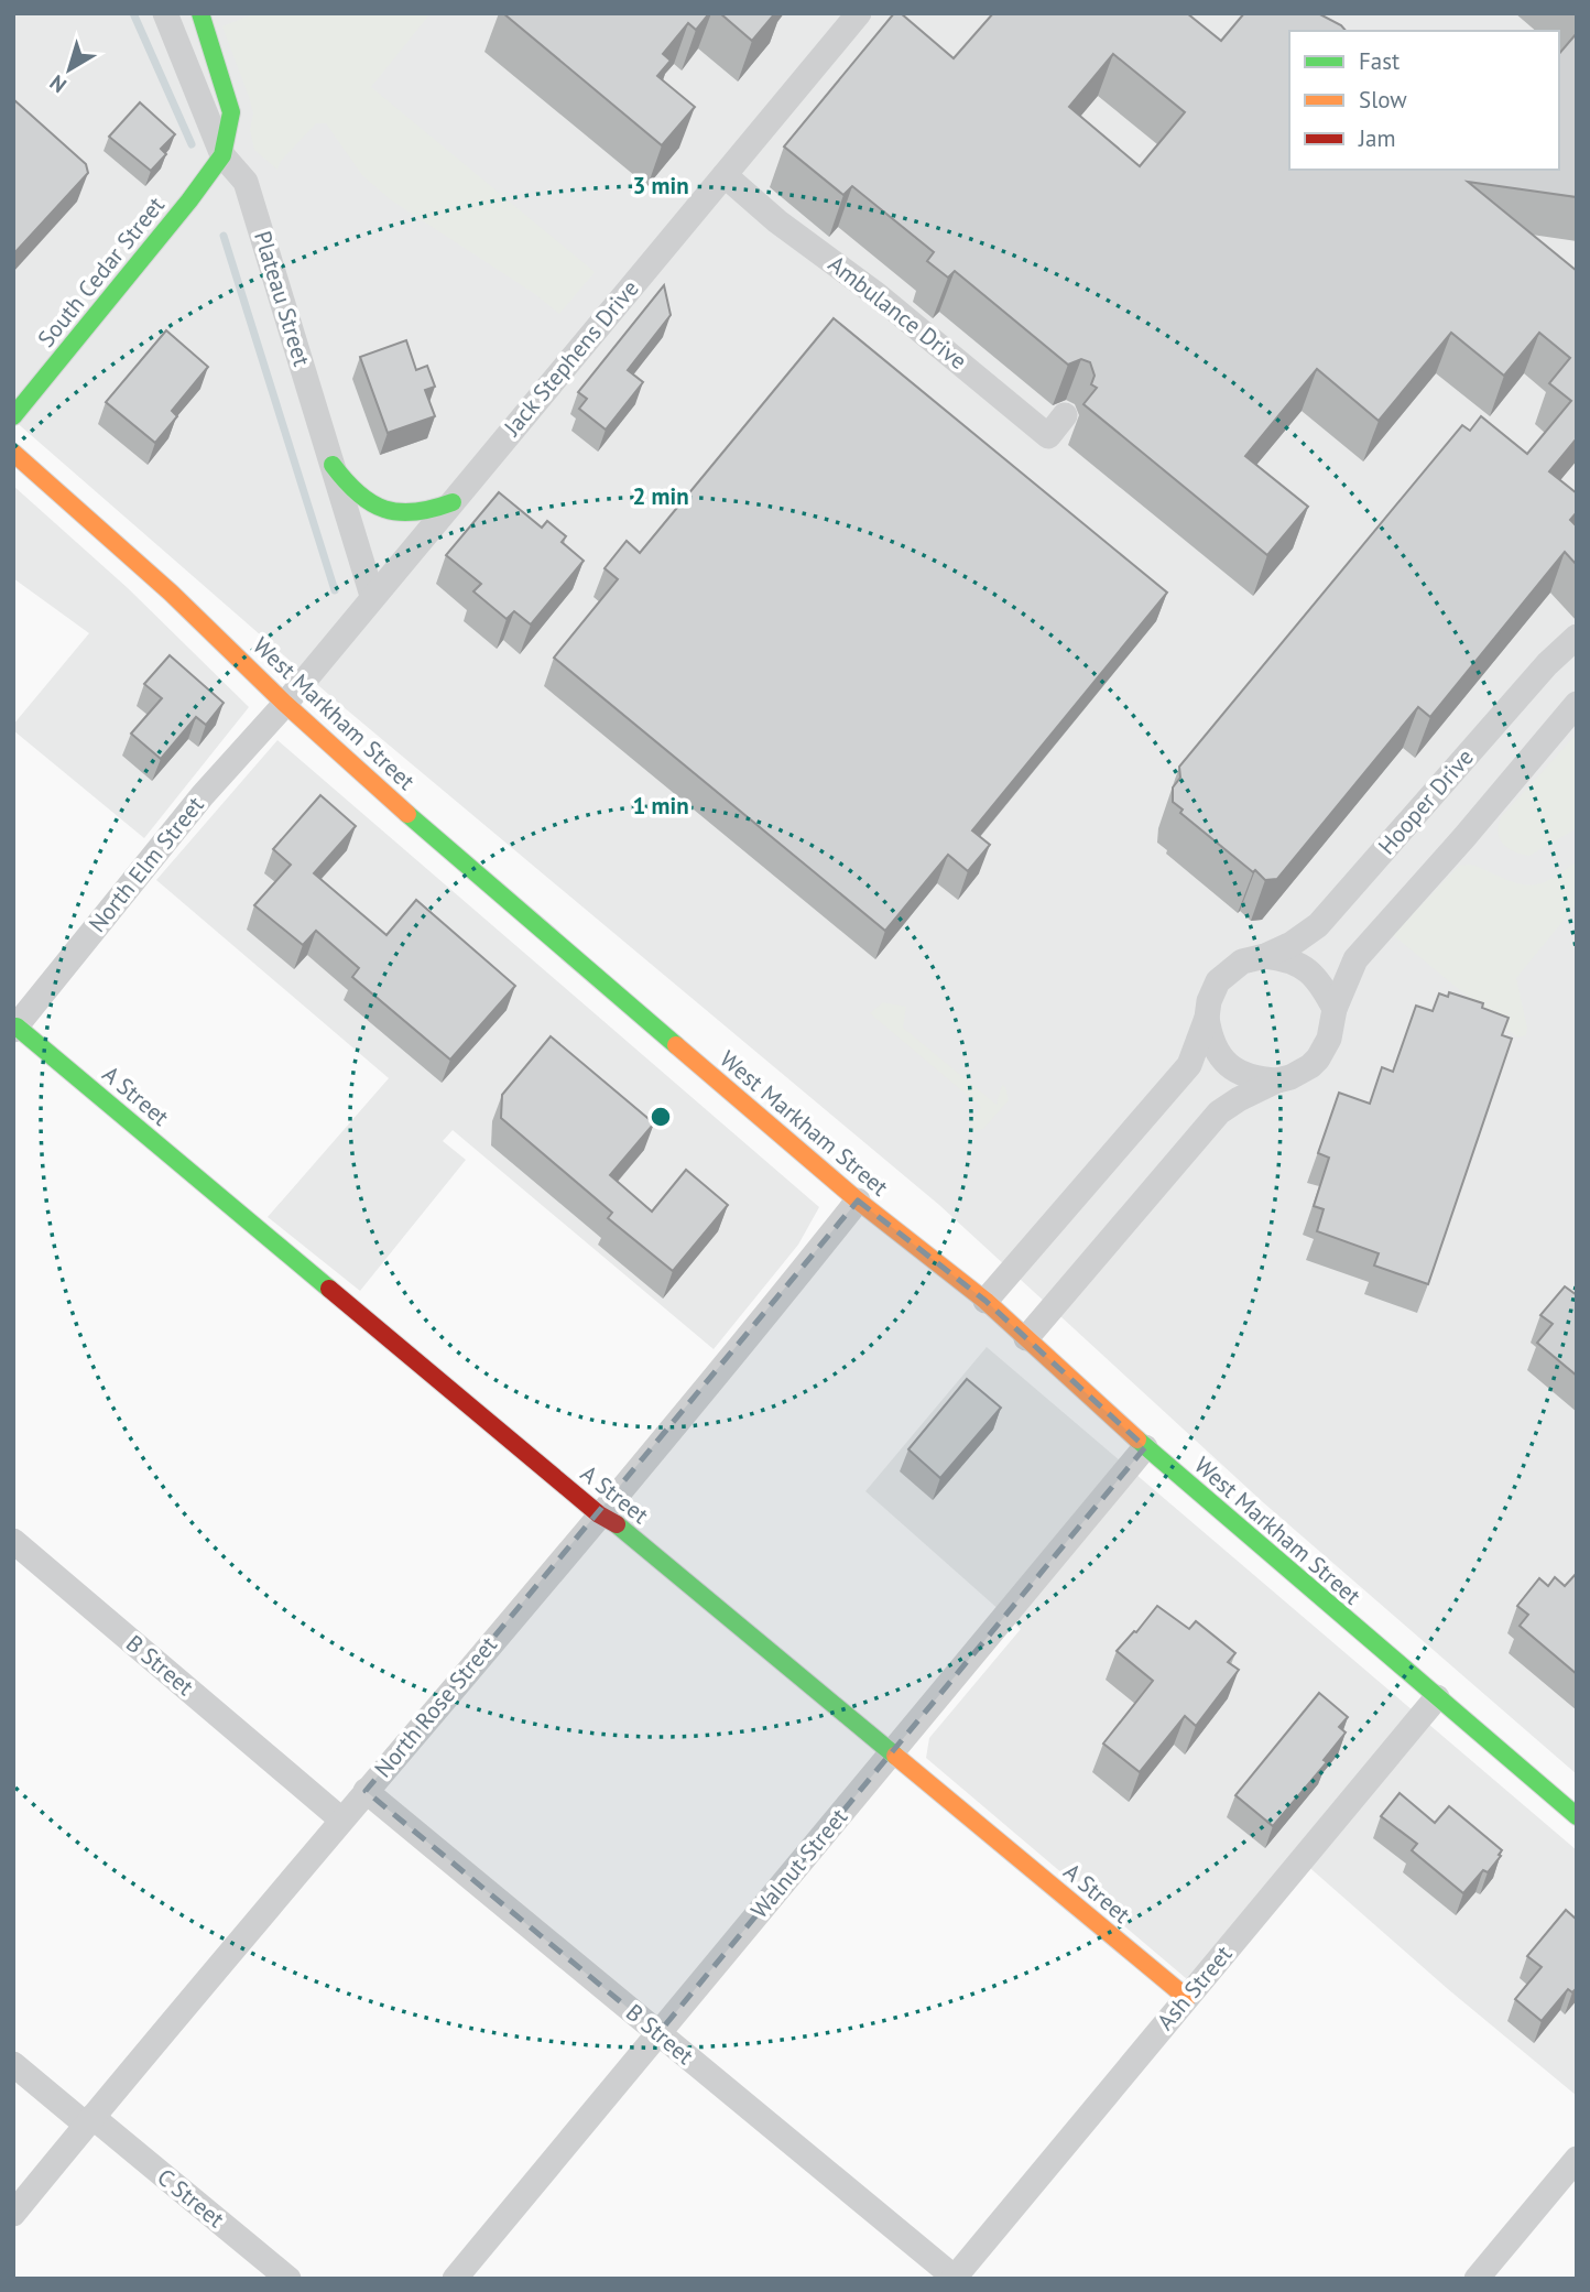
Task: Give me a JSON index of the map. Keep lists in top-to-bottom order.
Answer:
{
  "streets": {
    "main road": ["South Cedar Street", "West Markham Street", "A Street"],
    "street": [
      "Plateau Street",
      "Ambulance Drive",
      "Jack Stephens Drive",
      "Hooper Drive",
      "North Elm Street",
      "B Street",
      "North Rose Street",
      "Walnut Street",
      "Ash Street",
      "C Street"
    ]
  },
  "crossings": [
    ["South Cedar Street", "Plateau Street"],
    ["Plateau Street", "Jack Stephens Drive"],
    ["Ambulance Drive", "Jack Stephens Drive"],
    ["Jack Stephens Drive", "West Markham Street"],
    ["Jack Stephens Drive", "North Elm Street"],
    ["West Markham Street", "Hooper Drive"],
    ["West Markham Street", "North Elm Street"],
    ["West Markham Street", "North Rose Street"],
    ["West Markham Street", "Walnut Street"],
    ["West Markham Street", "Ash Street"],
    ["North Elm Street", "A Street"],
    ["A Street", "North Rose Street"],
    ["A Street", "Walnut Street"],
    ["A Street", "Ash Street"],
    ["B Street", "North Rose Street"],
    ["B Street", "Walnut Street"],
    ["B Street", "Ash Street"],
    ["North Rose Street", "C Street"]
  ],
  "legend": ["Fast", "Slow", "Jam"],
  "north": "bottom left",
  "rings": ["3 min", "2 min", "1 min"]
}
